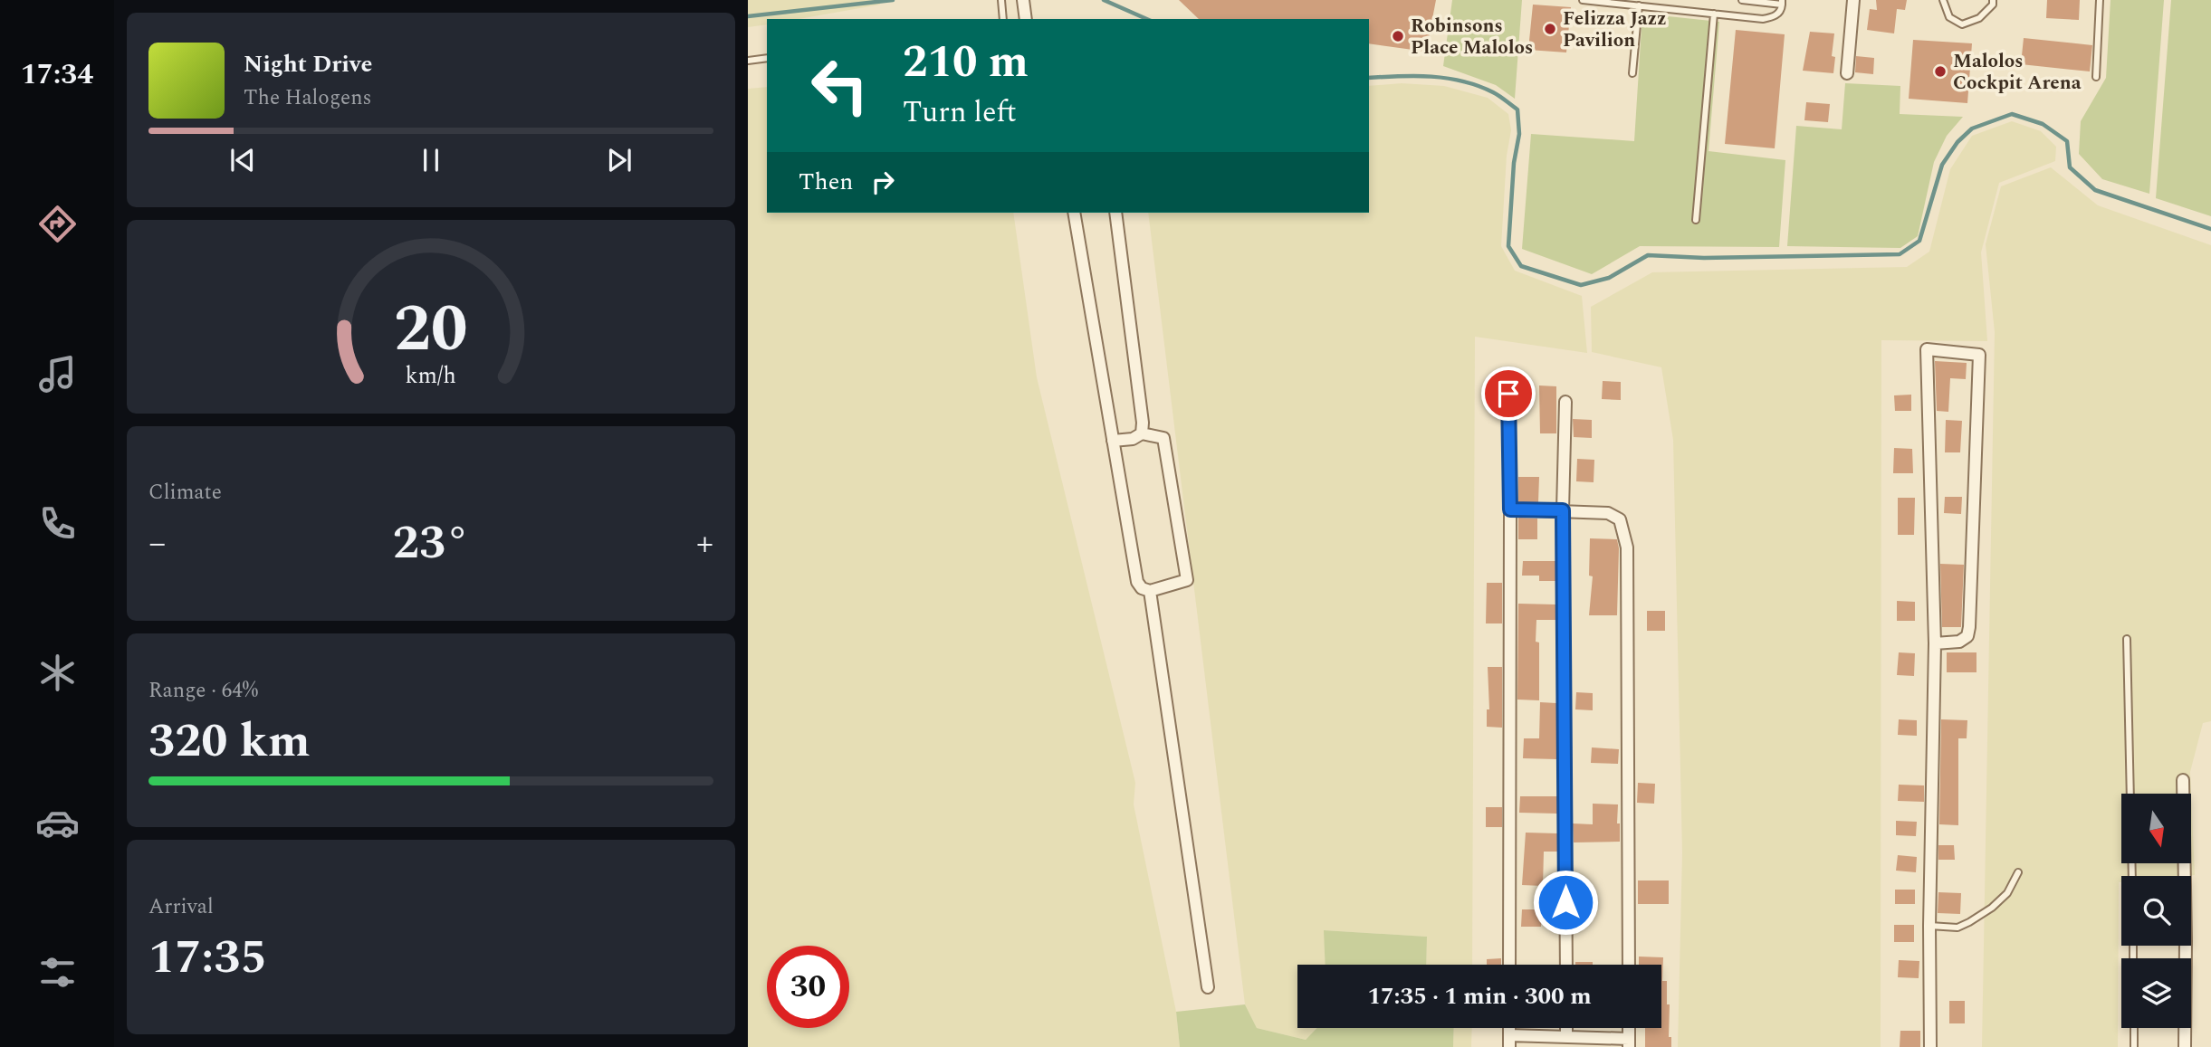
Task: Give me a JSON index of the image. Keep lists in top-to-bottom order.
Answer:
{
  "places": ["Felizza Jazz Pavilion", "Robinsons Place Malolos", "Malolos Cockpit Arena"],
  "north": "bottom",
  "page": {
    "tabs": "17:34",
    "turn": ["210 m", "Turn left"],
    "song": ["Night Drive", "The Halogens"],
    "then": "Then",
    "tile": [
      "Climate",
      ["Range · 64%", "320 km"],
      ["Arrival", "17:35"]
    ],
    "heat": ["−", "23°", "+"],
    "limit": "30",
    "trip": "17:35 · 1 min · 300 m",
    "gauge": ["20", "km/h"]
  }
}
